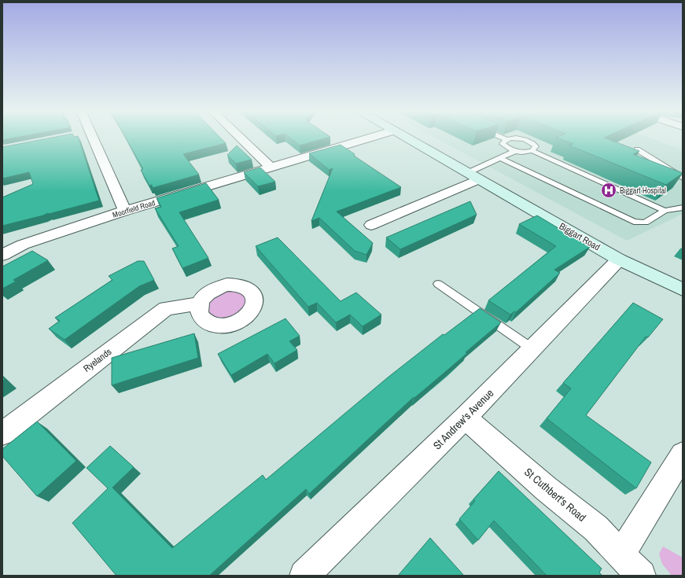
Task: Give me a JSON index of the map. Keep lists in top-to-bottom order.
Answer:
{
  "streets": {
    "street": [
      "Moorfield Road",
      "Biggart Road",
      "Ryelands",
      "St Andrew's Avenue",
      "St Cuthbert's Road"
    ]
  },
  "crossings": [
    ["Biggart Road", "St Andrew's Avenue"],
    ["St Andrew's Avenue", "St Cuthbert's Road"]
  ],
  "places": {
    "hospital": ["Biggart Hospital"]
  }
}
